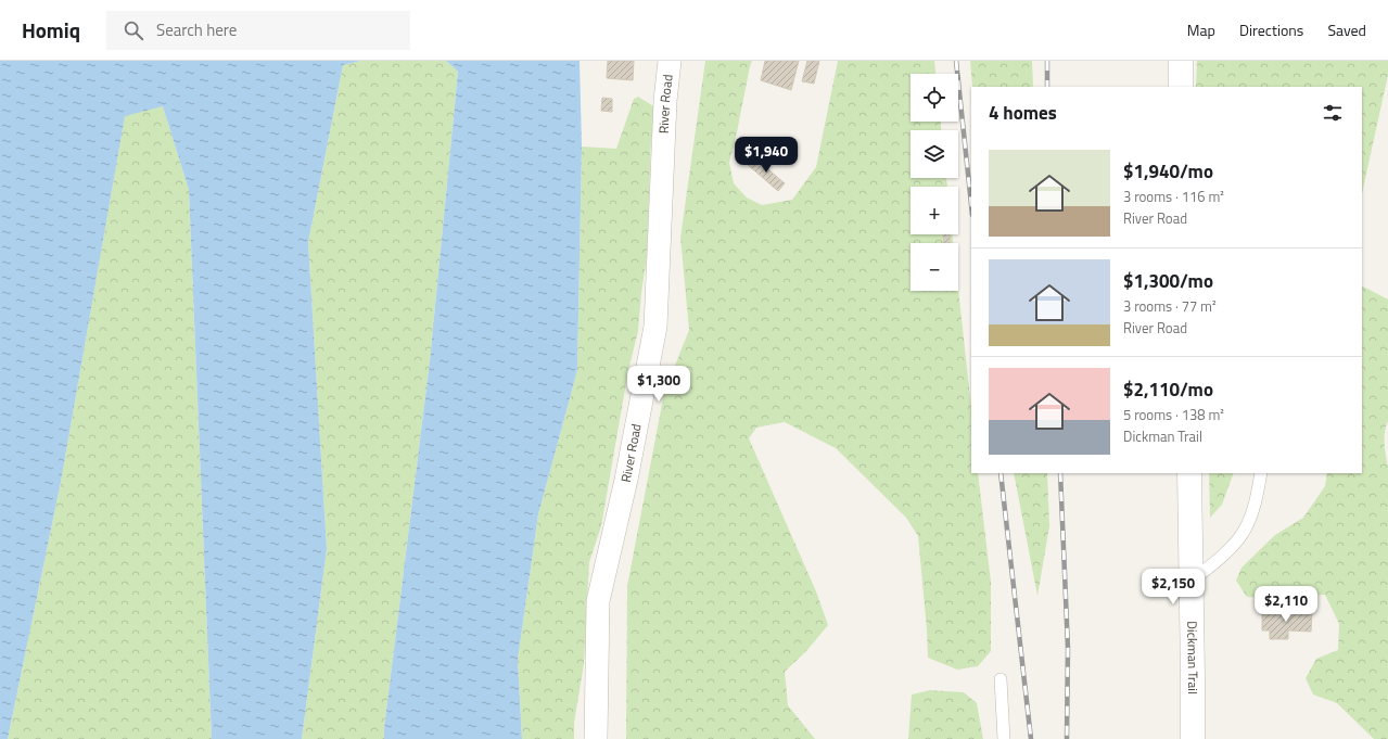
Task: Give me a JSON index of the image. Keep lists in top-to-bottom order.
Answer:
{
  "streets": {
    "street": ["River Road", "Dickman Trail"]
  },
  "page": {
    "header": "Homiq",
    "search": "Search here",
    "nav": ["Map", "Directions", "Saved"],
    "map_buttons": ["+", "−"],
    "heading": "4 homes",
    "price": [
      "$1,940",
      "$1,300",
      "$2,150",
      "$2,110"
    ],
    "list": [
      {
        "name": "$1,940/mo",
        "note": "3 rooms · 116 m² · River Road"
      },
      {
        "name": "$1,300/mo",
        "note": "3 rooms · 77 m² · River Road"
      },
      {
        "name": "$2,110/mo",
        "note": "5 rooms · 138 m² · Dickman Trail"
      }
    ]
  }
}
